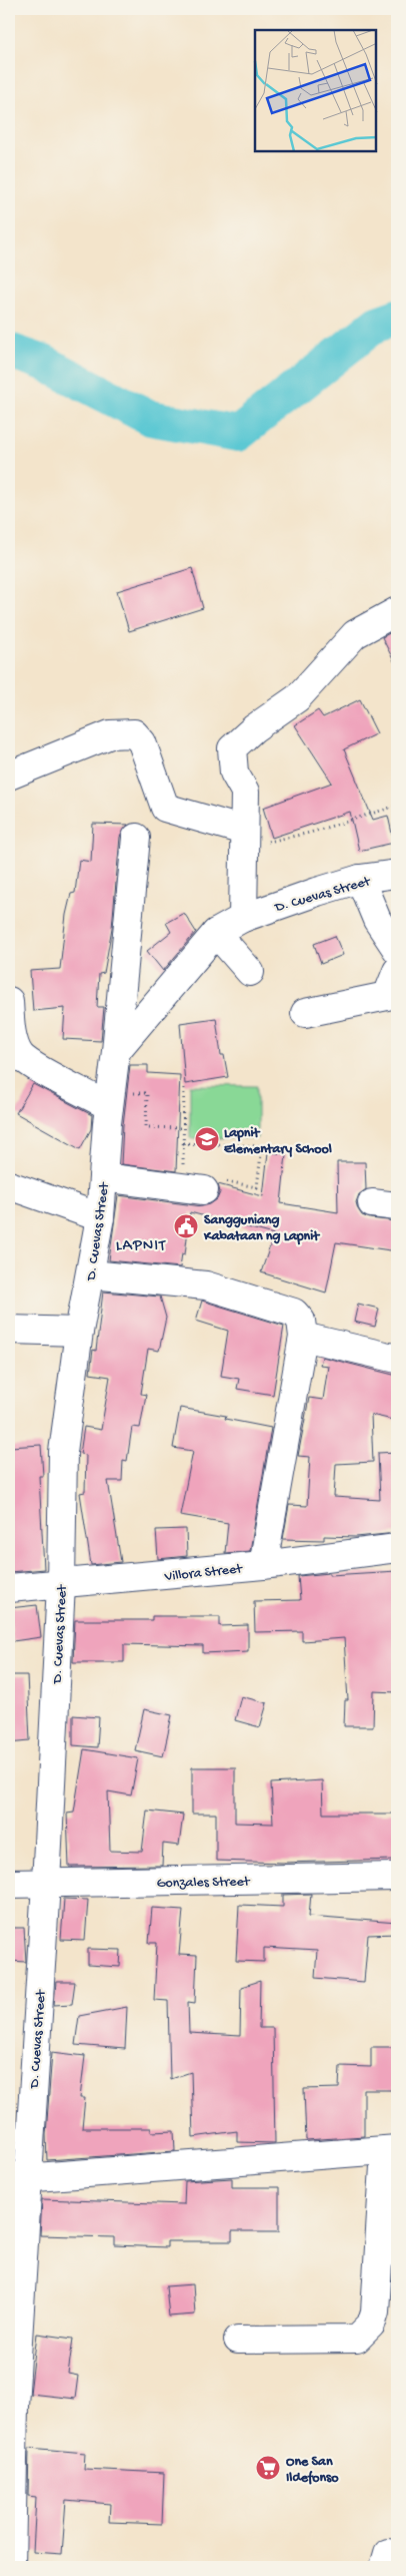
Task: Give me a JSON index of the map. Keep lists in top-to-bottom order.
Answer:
{
  "streets": {
    "street": ["D. Cuevas Street", "Villora Street", "Gonzales Street"]
  },
  "crossings": [
    ["D. Cuevas Street", "Villora Street"],
    ["D. Cuevas Street", "Gonzales Street"]
  ],
  "districts": ["LAPNIT"],
  "places": {
    "school or university": ["Lapnit Elementary School"],
    "public building": ["Sangguniang Kabataan ng Lapnit"],
    "supermarket": ["One San Ildefonso"]
  }
}
